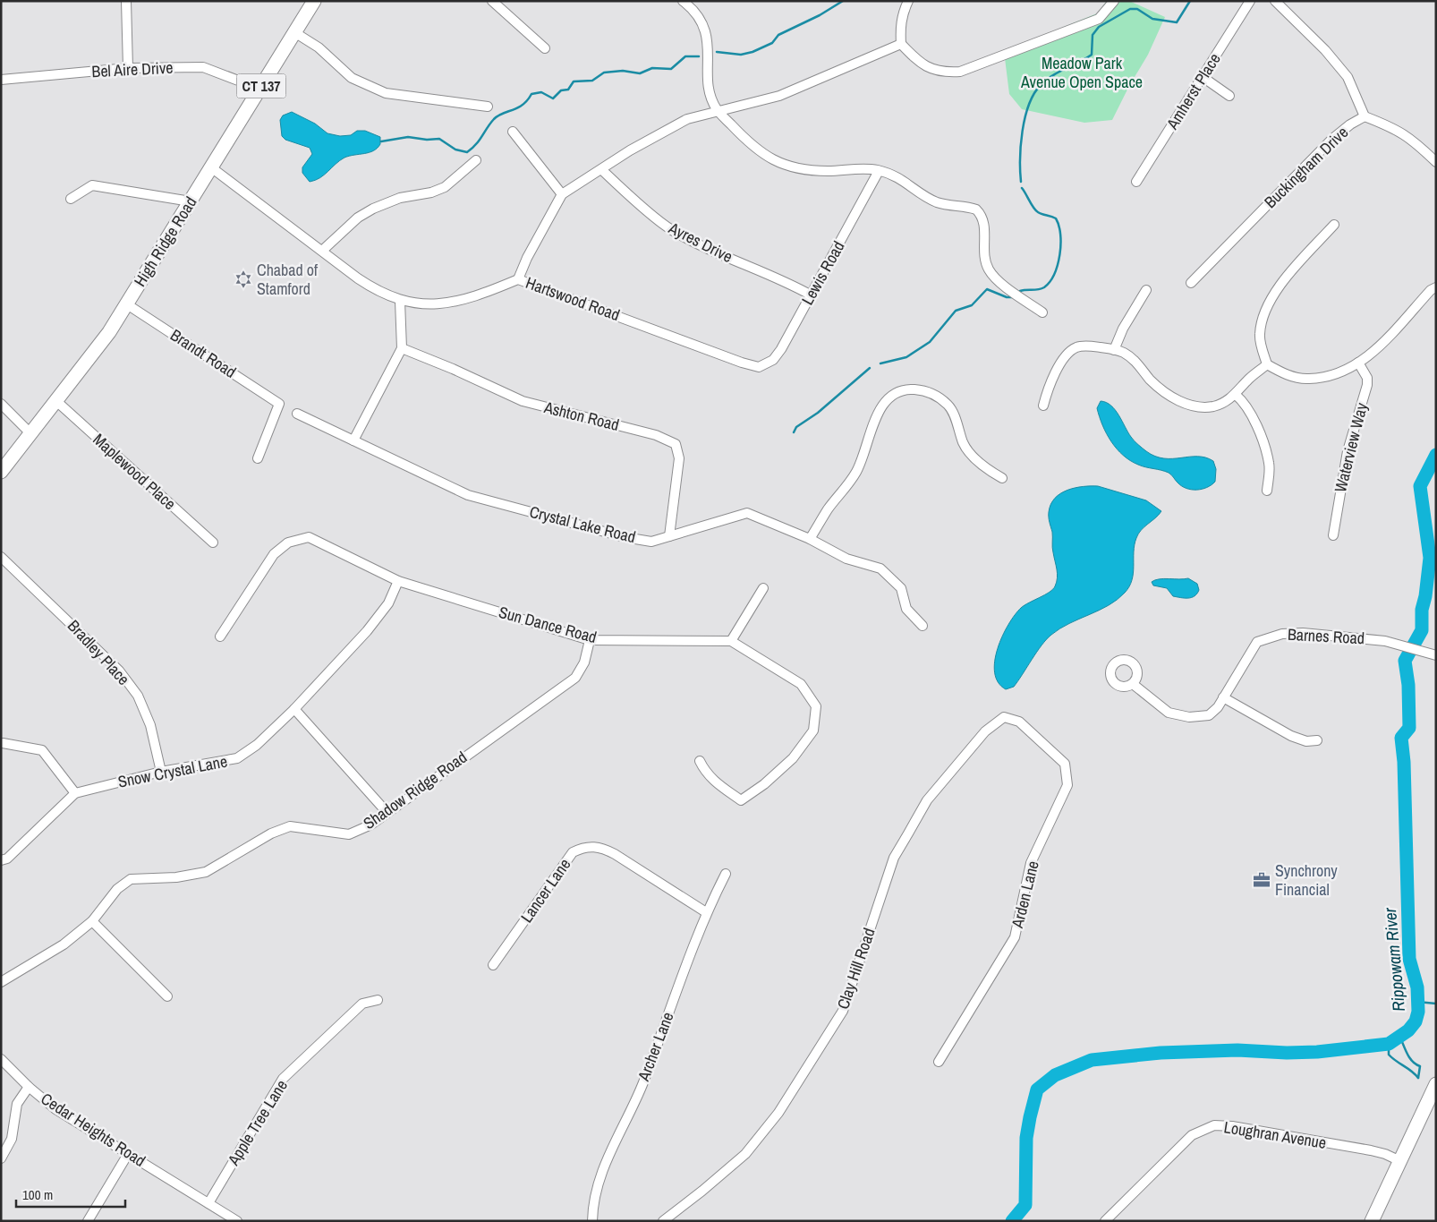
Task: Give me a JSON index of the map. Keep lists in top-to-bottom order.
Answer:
{
  "streets": {
    "main road": ["CT 137", "High Ridge Road"],
    "street": [
      "Bel Aire Drive",
      "Amherst Place",
      "Buckingham Drive",
      "Ayres Drive",
      "Lewis Road",
      "Hartswood Road",
      "Brandt Road",
      "Ashton Road",
      "Waterview Way",
      "Maplewood Place",
      "Crystal Lake Road",
      "Sun Dance Road",
      "Barnes Road",
      "Bradley Place",
      "Snow Crystal Lane",
      "Shadow Ridge Road",
      "Lancer Lane",
      "Arden Lane",
      "Clay Hill Road",
      "Archer Lane",
      "Apple Tree Lane",
      "Cedar Heights Road",
      "Loughran Avenue"
    ]
  },
  "crossings": [
    ["Bel Aire Drive", "High Ridge Road"],
    ["High Ridge Road", "Hartswood Road"],
    ["High Ridge Road", "Brandt Road"],
    ["High Ridge Road", "Maplewood Place"],
    ["Ayres Drive", "Lewis Road"],
    ["Lewis Road", "Hartswood Road"],
    ["Ashton Road", "Crystal Lake Road"],
    ["Sun Dance Road", "Snow Crystal Lane"],
    ["Sun Dance Road", "Shadow Ridge Road"],
    ["Bradley Place", "Snow Crystal Lane"],
    ["Lancer Lane", "Archer Lane"],
    ["Arden Lane", "Clay Hill Road"],
    ["Apple Tree Lane", "Cedar Heights Road"]
  ],
  "water": ["Rippowam River"],
  "parks": ["Meadow Park Avenue Open Space"],
  "places": {
    "synagogue": ["Chabad of Stamford"],
    "office": ["Synchrony Financial"]
  },
  "scale_bar": "100 m"
}
